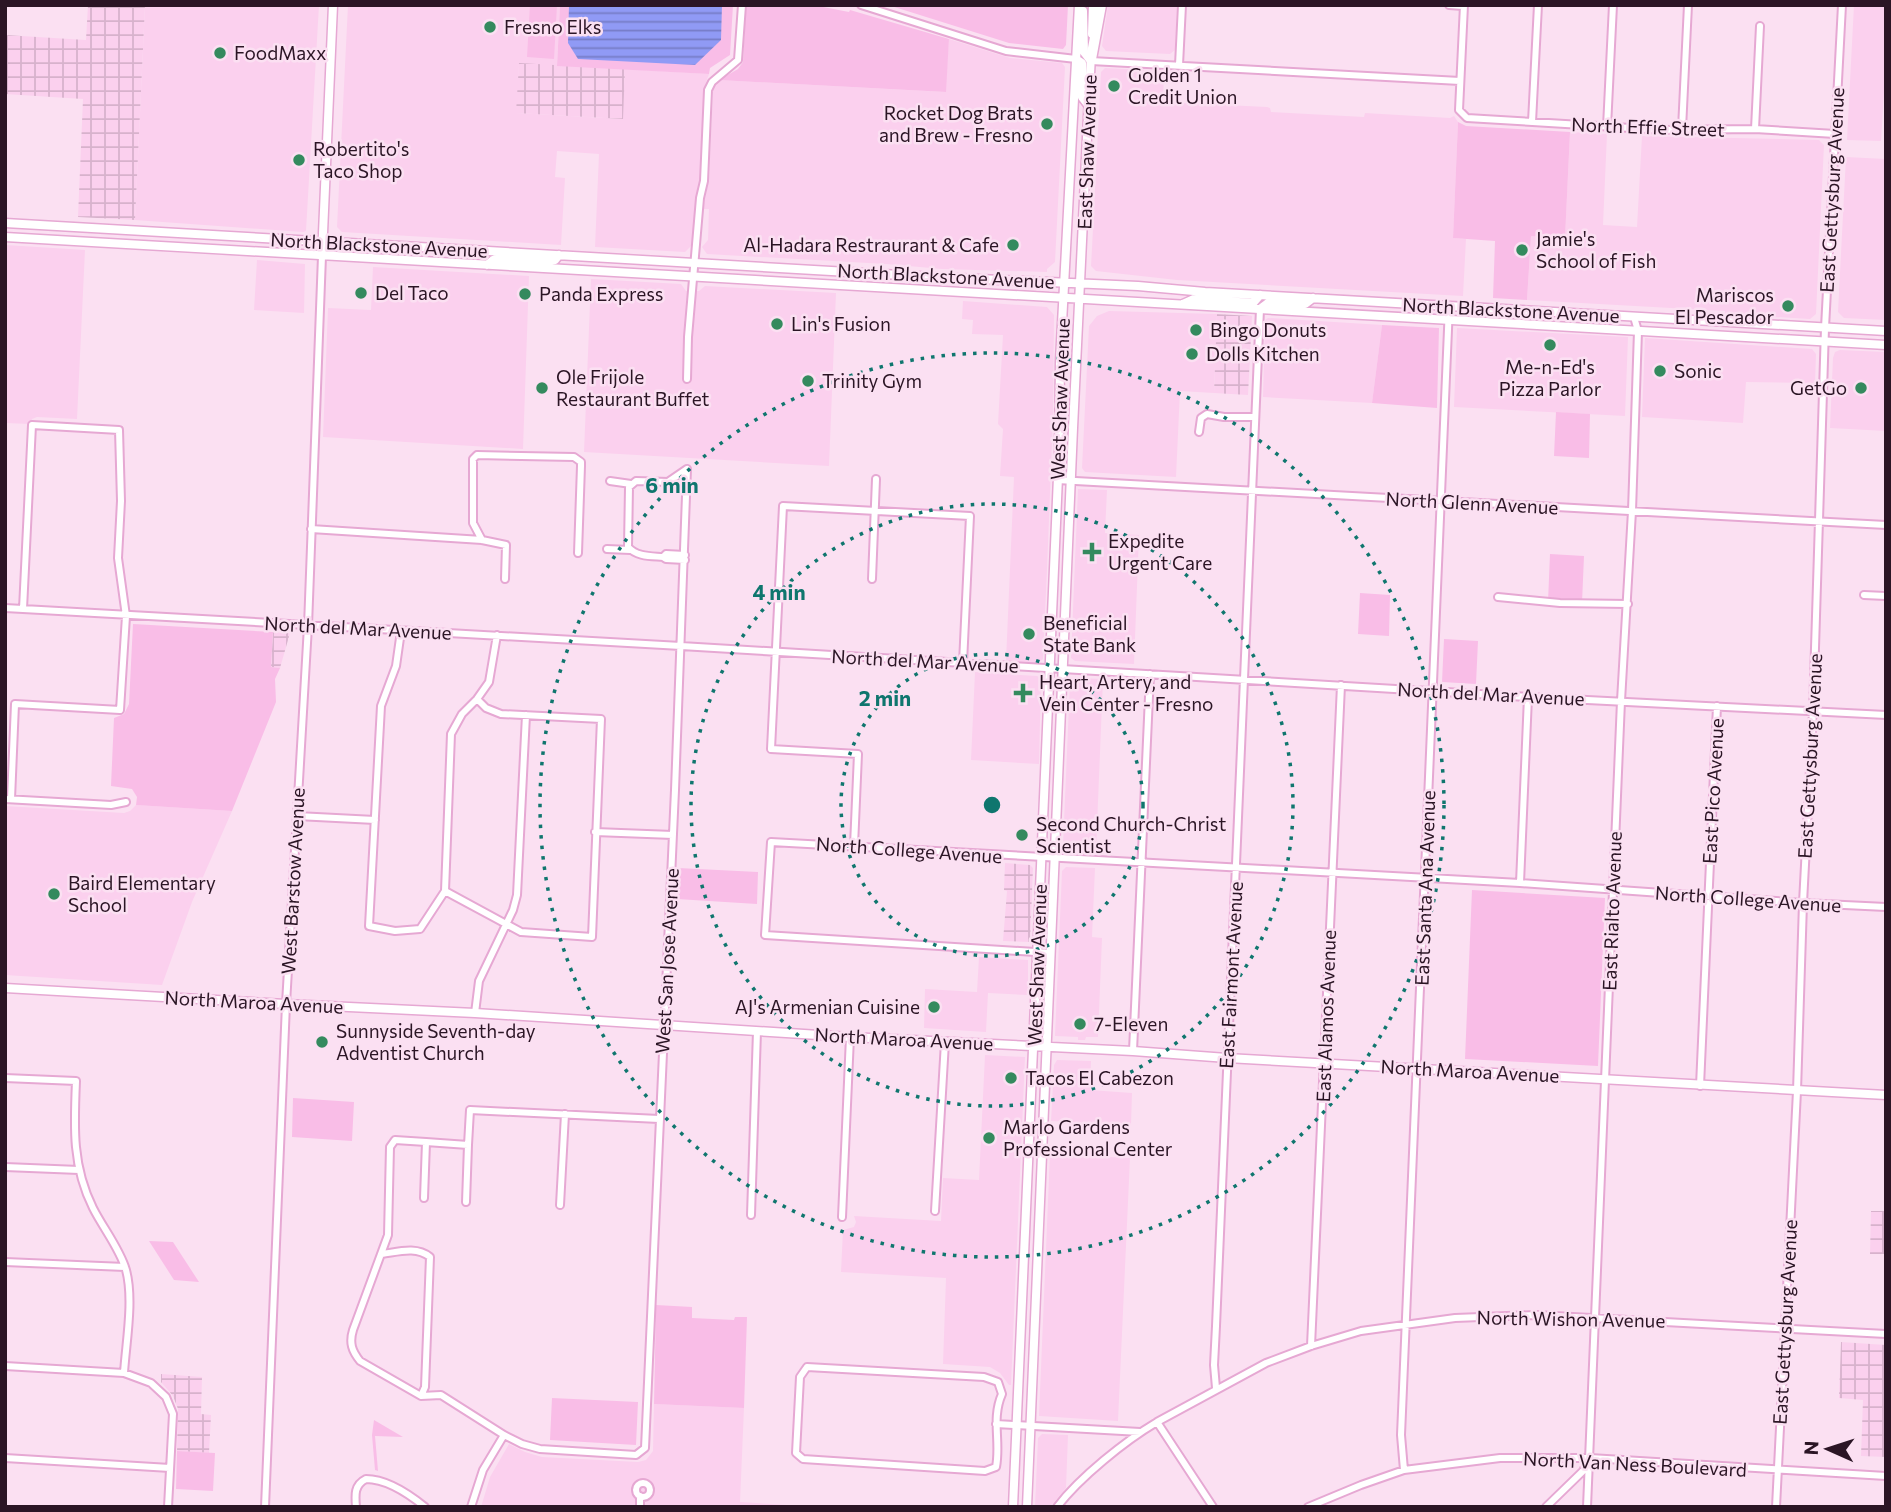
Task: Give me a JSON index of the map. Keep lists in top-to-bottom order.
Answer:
{
  "streets": {
    "main road": [
      "East Shaw Avenue",
      "North Blackstone Avenue",
      "West Shaw Avenue",
      "North Maroa Avenue"
    ],
    "street": [
      "North Effie Street",
      "East Gettysburg Avenue",
      "North Glenn Avenue",
      "North del Mar Avenue",
      "East Pico Avenue",
      "North College Avenue",
      "West Barstow Avenue",
      "East Santa Ana Avenue",
      "East Rialto Avenue",
      "West San Jose Avenue",
      "East Fairmont Avenue",
      "East Alamos Avenue",
      "North Wishon Avenue",
      "North Van Ness Boulevard"
    ]
  },
  "crossings": [
    ["North Effie Street", "East Gettysburg Avenue"],
    ["East Shaw Avenue", "North Blackstone Avenue"],
    ["East Shaw Avenue", "West Shaw Avenue"],
    ["East Gettysburg Avenue", "North Blackstone Avenue"],
    ["East Gettysburg Avenue", "North Glenn Avenue"],
    ["East Gettysburg Avenue", "North del Mar Avenue"],
    ["East Gettysburg Avenue", "North College Avenue"],
    ["East Gettysburg Avenue", "North Maroa Avenue"],
    ["East Gettysburg Avenue", "North Wishon Avenue"],
    ["East Gettysburg Avenue", "North Van Ness Boulevard"],
    ["North Blackstone Avenue", "West Shaw Avenue"],
    ["North Blackstone Avenue", "West Barstow Avenue"],
    ["North Blackstone Avenue", "East Santa Ana Avenue"],
    ["North Blackstone Avenue", "East Rialto Avenue"],
    ["North Blackstone Avenue", "East Fairmont Avenue"],
    ["West Shaw Avenue", "North Glenn Avenue"],
    ["West Shaw Avenue", "North del Mar Avenue"],
    ["West Shaw Avenue", "North College Avenue"],
    ["West Shaw Avenue", "North Maroa Avenue"],
    ["North Glenn Avenue", "East Santa Ana Avenue"],
    ["North Glenn Avenue", "East Rialto Avenue"],
    ["North Glenn Avenue", "East Fairmont Avenue"],
    ["North del Mar Avenue", "East Pico Avenue"],
    ["North del Mar Avenue", "West Barstow Avenue"],
    ["North del Mar Avenue", "East Santa Ana Avenue"],
    ["North del Mar Avenue", "East Rialto Avenue"],
    ["North del Mar Avenue", "West San Jose Avenue"],
    ["North del Mar Avenue", "East Fairmont Avenue"],
    ["North del Mar Avenue", "East Alamos Avenue"],
    ["East Pico Avenue", "North College Avenue"],
    ["East Pico Avenue", "North Maroa Avenue"],
    ["North College Avenue", "East Santa Ana Avenue"],
    ["North College Avenue", "East Rialto Avenue"],
    ["North College Avenue", "East Fairmont Avenue"],
    ["North College Avenue", "East Alamos Avenue"],
    ["West Barstow Avenue", "North Maroa Avenue"],
    ["East Santa Ana Avenue", "North Maroa Avenue"],
    ["East Santa Ana Avenue", "North Wishon Avenue"],
    ["East Santa Ana Avenue", "North Van Ness Boulevard"],
    ["East Rialto Avenue", "North Maroa Avenue"],
    ["East Rialto Avenue", "North Wishon Avenue"],
    ["East Rialto Avenue", "North Van Ness Boulevard"],
    ["West San Jose Avenue", "North Maroa Avenue"],
    ["East Fairmont Avenue", "North Maroa Avenue"],
    ["East Fairmont Avenue", "North Wishon Avenue"],
    ["North Maroa Avenue", "East Alamos Avenue"],
    ["East Alamos Avenue", "North Wishon Avenue"]
  ],
  "places": {
    "other": [
      "Fresno Elks",
      "FoodMaxx",
      "Golden 1 Credit Union",
      "Rocket Dog Brats and Brew - Fresno",
      "Robertito's Taco Shop",
      "Al-Hadara Restraurant & Cafe",
      "Jamie's School of Fish",
      "Del Taco",
      "Panda Express",
      "Mariscos El Pescador",
      "Lin's Fusion",
      "Bingo Donuts",
      "Me-n-Ed's Pizza Parlor",
      "Dolls Kitchen",
      "Sonic",
      "Trinity Gym",
      "Ole Frijole Restaurant Buffet",
      "GetGo",
      "Beneficial State Bank",
      "Second Church-Christ Scientist",
      "Baird Elementary School",
      "AJ's Armenian Cuisine",
      "7-Eleven",
      "Sunnyside Seventh-day Adventist Church",
      "Tacos El Cabezon",
      "Marlo Gardens Professional Center"
    ],
    "health": ["Expedite Urgent Care", "Heart, Artery, and Vein Center - Fresno"]
  },
  "north": "left",
  "rings": ["6 min", "4 min", "2 min"]
}
